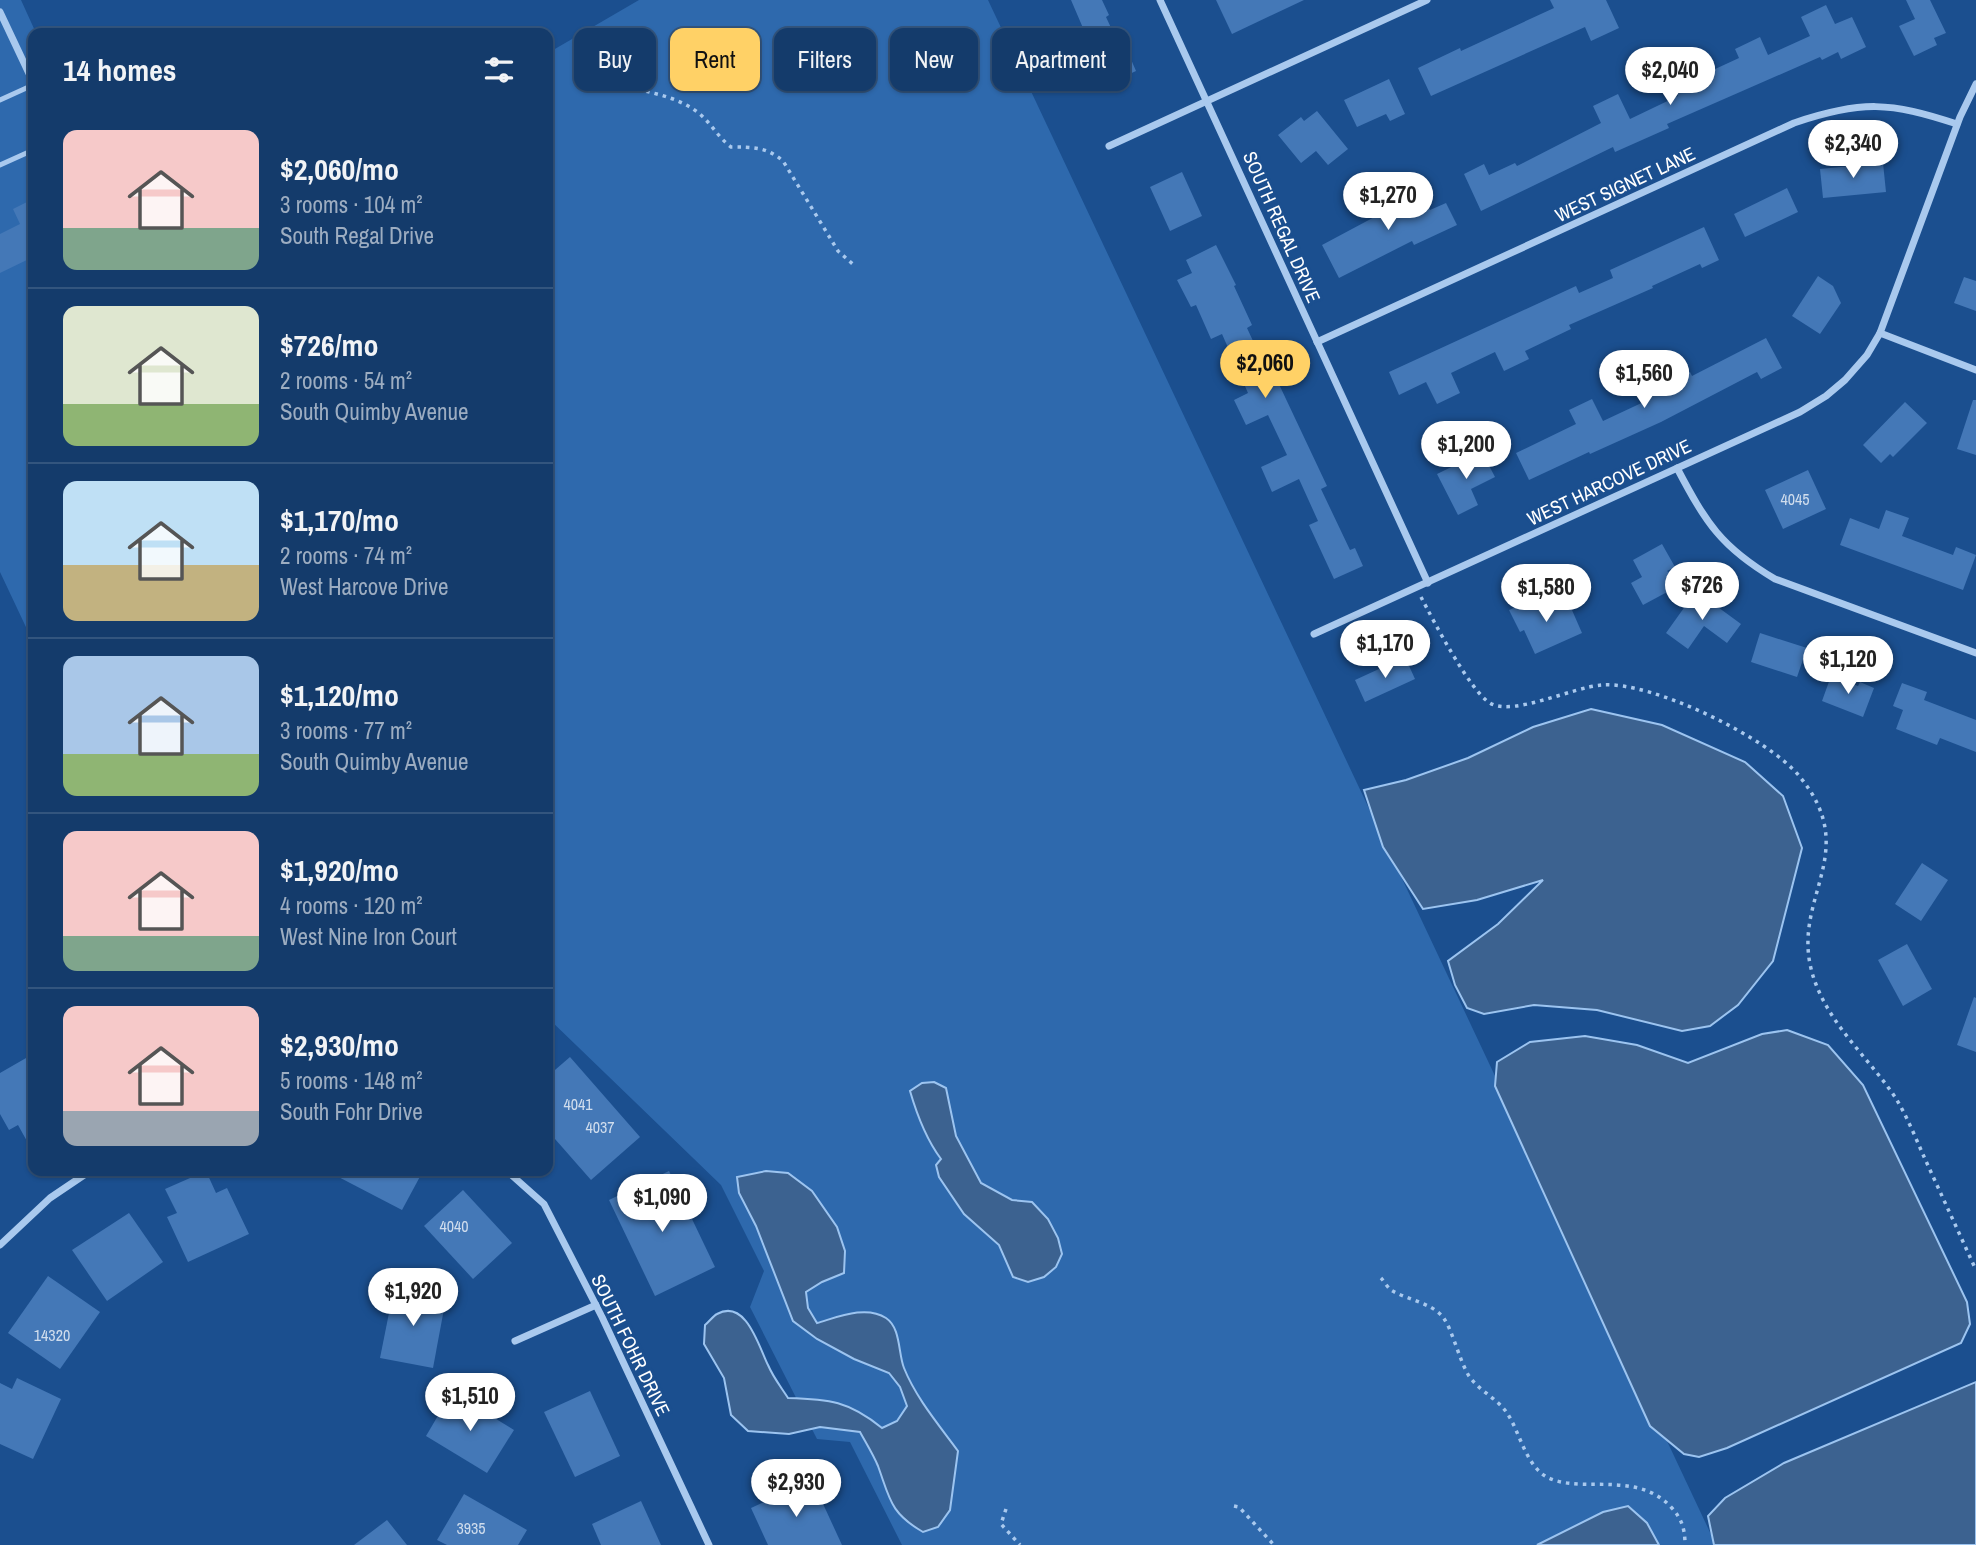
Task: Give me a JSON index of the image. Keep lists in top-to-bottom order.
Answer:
{
  "streets": {
    "street": [
      "WEST SIGNET LANE",
      "SOUTH REGAL DRIVE",
      "WEST HARCOVE DRIVE",
      "SOUTH FOHR DRIVE"
    ]
  },
  "crossings": [
    ["WEST SIGNET LANE", "SOUTH REGAL DRIVE"],
    ["WEST SIGNET LANE", "WEST HARCOVE DRIVE"],
    ["SOUTH REGAL DRIVE", "WEST HARCOVE DRIVE"]
  ],
  "house_numbers": [
    "4045",
    "4041",
    "4037",
    "4040",
    "14320",
    "3935"
  ],
  "page": {
    "chip": [
      "Buy",
      "Rent",
      "Filters",
      "New",
      "Apartment"
    ],
    "heading": "14 homes",
    "price": [
      "$2,040",
      "$2,340",
      "$1,270",
      "$2,060",
      "$1,560",
      "$1,200",
      "$726",
      "$1,580",
      "$1,170",
      "$1,120",
      "$1,090",
      "$1,920",
      "$1,510",
      "$2,930"
    ],
    "list": [
      {
        "name": "$2,060/mo",
        "note": "3 rooms · 104 m² · South Regal Drive"
      },
      {
        "name": "$726/mo",
        "note": "2 rooms · 54 m² · South Quimby Avenue"
      },
      {
        "name": "$1,170/mo",
        "note": "2 rooms · 74 m² · West Harcove Drive"
      },
      {
        "name": "$1,120/mo",
        "note": "3 rooms · 77 m² · South Quimby Avenue"
      },
      {
        "name": "$1,920/mo",
        "note": "4 rooms · 120 m² · West Nine Iron Court"
      },
      {
        "name": "$2,930/mo",
        "note": "5 rooms · 148 m² · South Fohr Drive"
      }
    ]
  }
}
